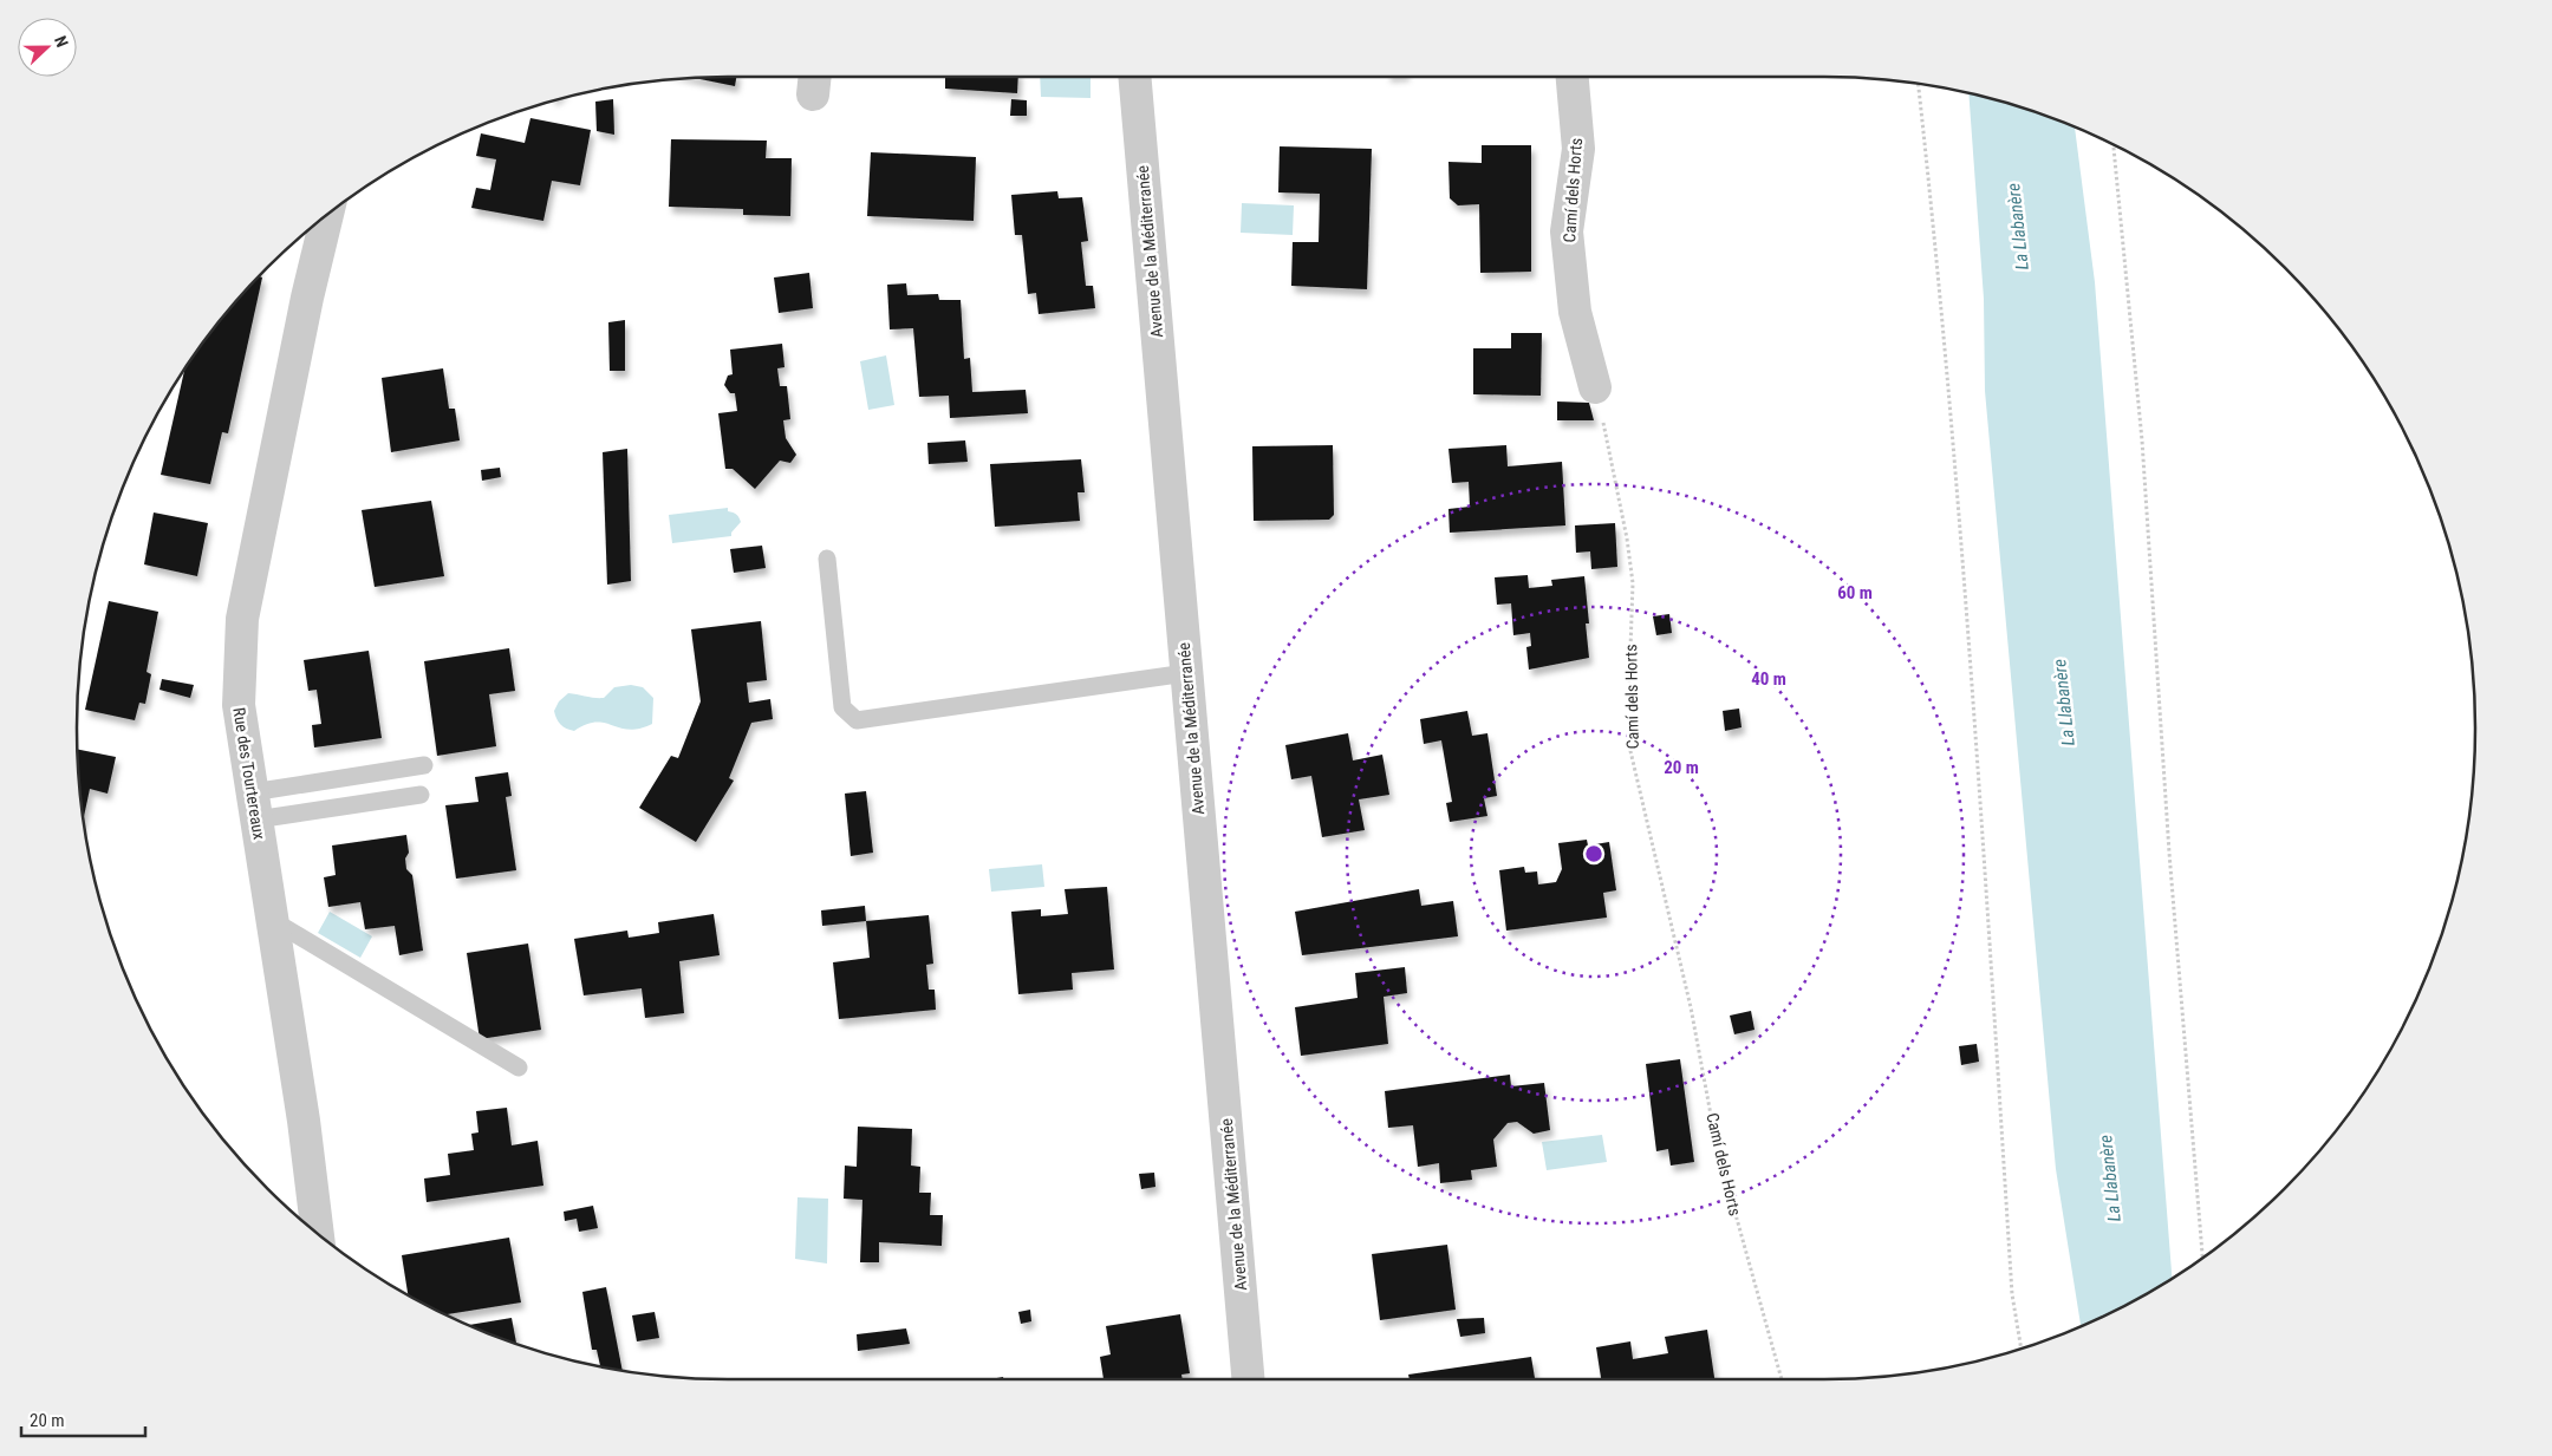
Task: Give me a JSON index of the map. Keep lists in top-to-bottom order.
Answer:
{
  "streets": {
    "street": ["Camí dels Horts", "Avenue de la Méditerranée", "Rue des Tourtereaux"]
  },
  "water": ["La Llabanère"],
  "scale_bar": "20 m",
  "north": "right",
  "rings": ["60 m", "40 m", "20 m"]
}
